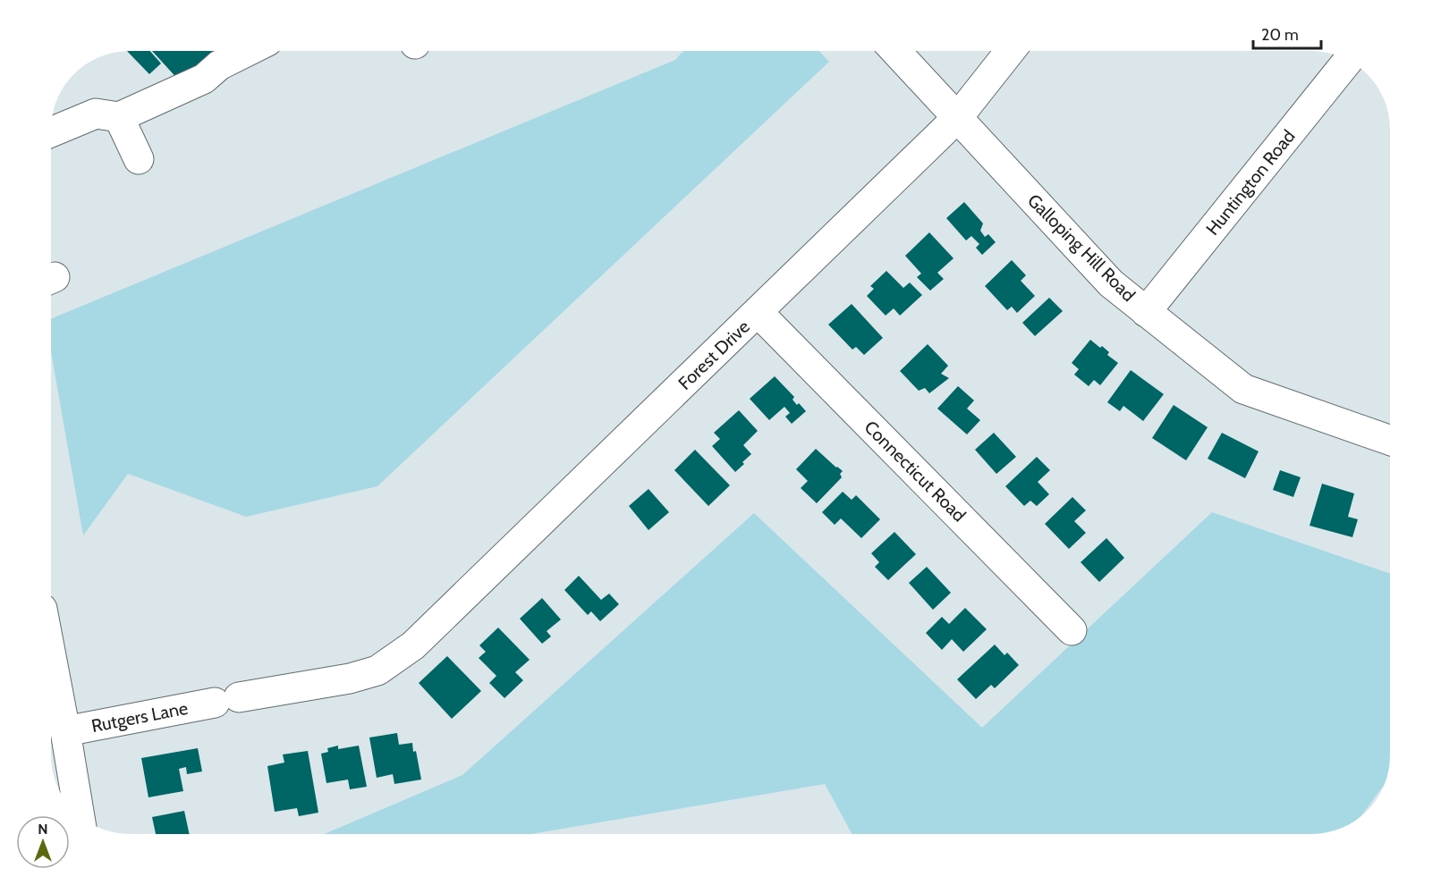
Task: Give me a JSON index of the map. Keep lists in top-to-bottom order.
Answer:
{
  "streets": {
    "street": [
      "Huntington Road",
      "Galloping Hill Road",
      "Forest Drive",
      "Connecticut Road",
      "Rutgers Lane"
    ]
  },
  "crossings": [
    ["Huntington Road", "Galloping Hill Road"],
    ["Galloping Hill Road", "Forest Drive"],
    ["Forest Drive", "Connecticut Road"],
    ["Forest Drive", "Rutgers Lane"]
  ],
  "scale_bar": "20 m",
  "north": "top"
}
